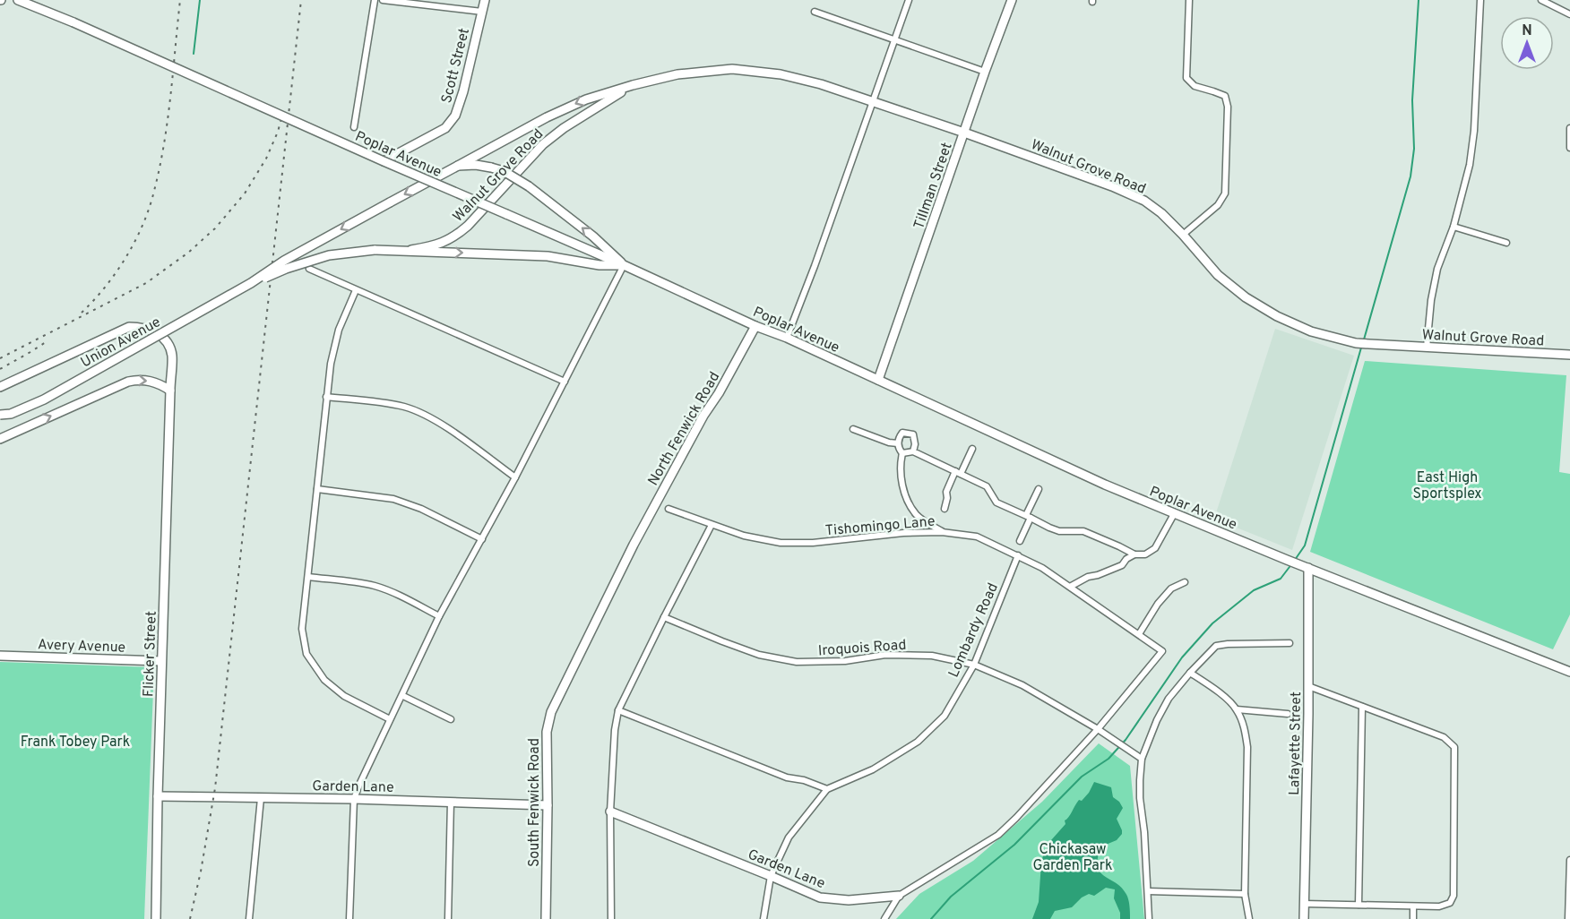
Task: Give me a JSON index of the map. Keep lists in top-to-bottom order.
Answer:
{
  "streets": {
    "main road": [
      "Scott Street",
      "Poplar Avenue",
      "Walnut Grove Road",
      "Tillman Street",
      "Union Avenue",
      "North Fenwick Road",
      "Avery Avenue",
      "Flicker Street",
      "Lafayette Street",
      "Garden Lane",
      "South Fenwick Road"
    ],
    "street": ["Tishomingo Lane", "Lombardy Road", "Iroquois Road"]
  },
  "crossings": [
    ["Scott Street", "Poplar Avenue"],
    ["Poplar Avenue", "Tillman Street"],
    ["Poplar Avenue", "North Fenwick Road"],
    ["Poplar Avenue", "Lafayette Street"],
    ["Walnut Grove Road", "Tillman Street"],
    ["Walnut Grove Road", "Union Avenue"],
    ["North Fenwick Road", "South Fenwick Road"],
    ["Tishomingo Lane", "Lombardy Road"],
    ["Tishomingo Lane", "Iroquois Road"],
    ["Lombardy Road", "Iroquois Road"],
    ["Lombardy Road", "Garden Lane"],
    ["Avery Avenue", "Flicker Street"],
    ["Flicker Street", "Garden Lane"],
    ["Garden Lane", "South Fenwick Road"]
  ],
  "parks": ["East High Sportsplex", "Frank Tobey Park", "Chickasaw Garden Park"],
  "north": "top"
}
